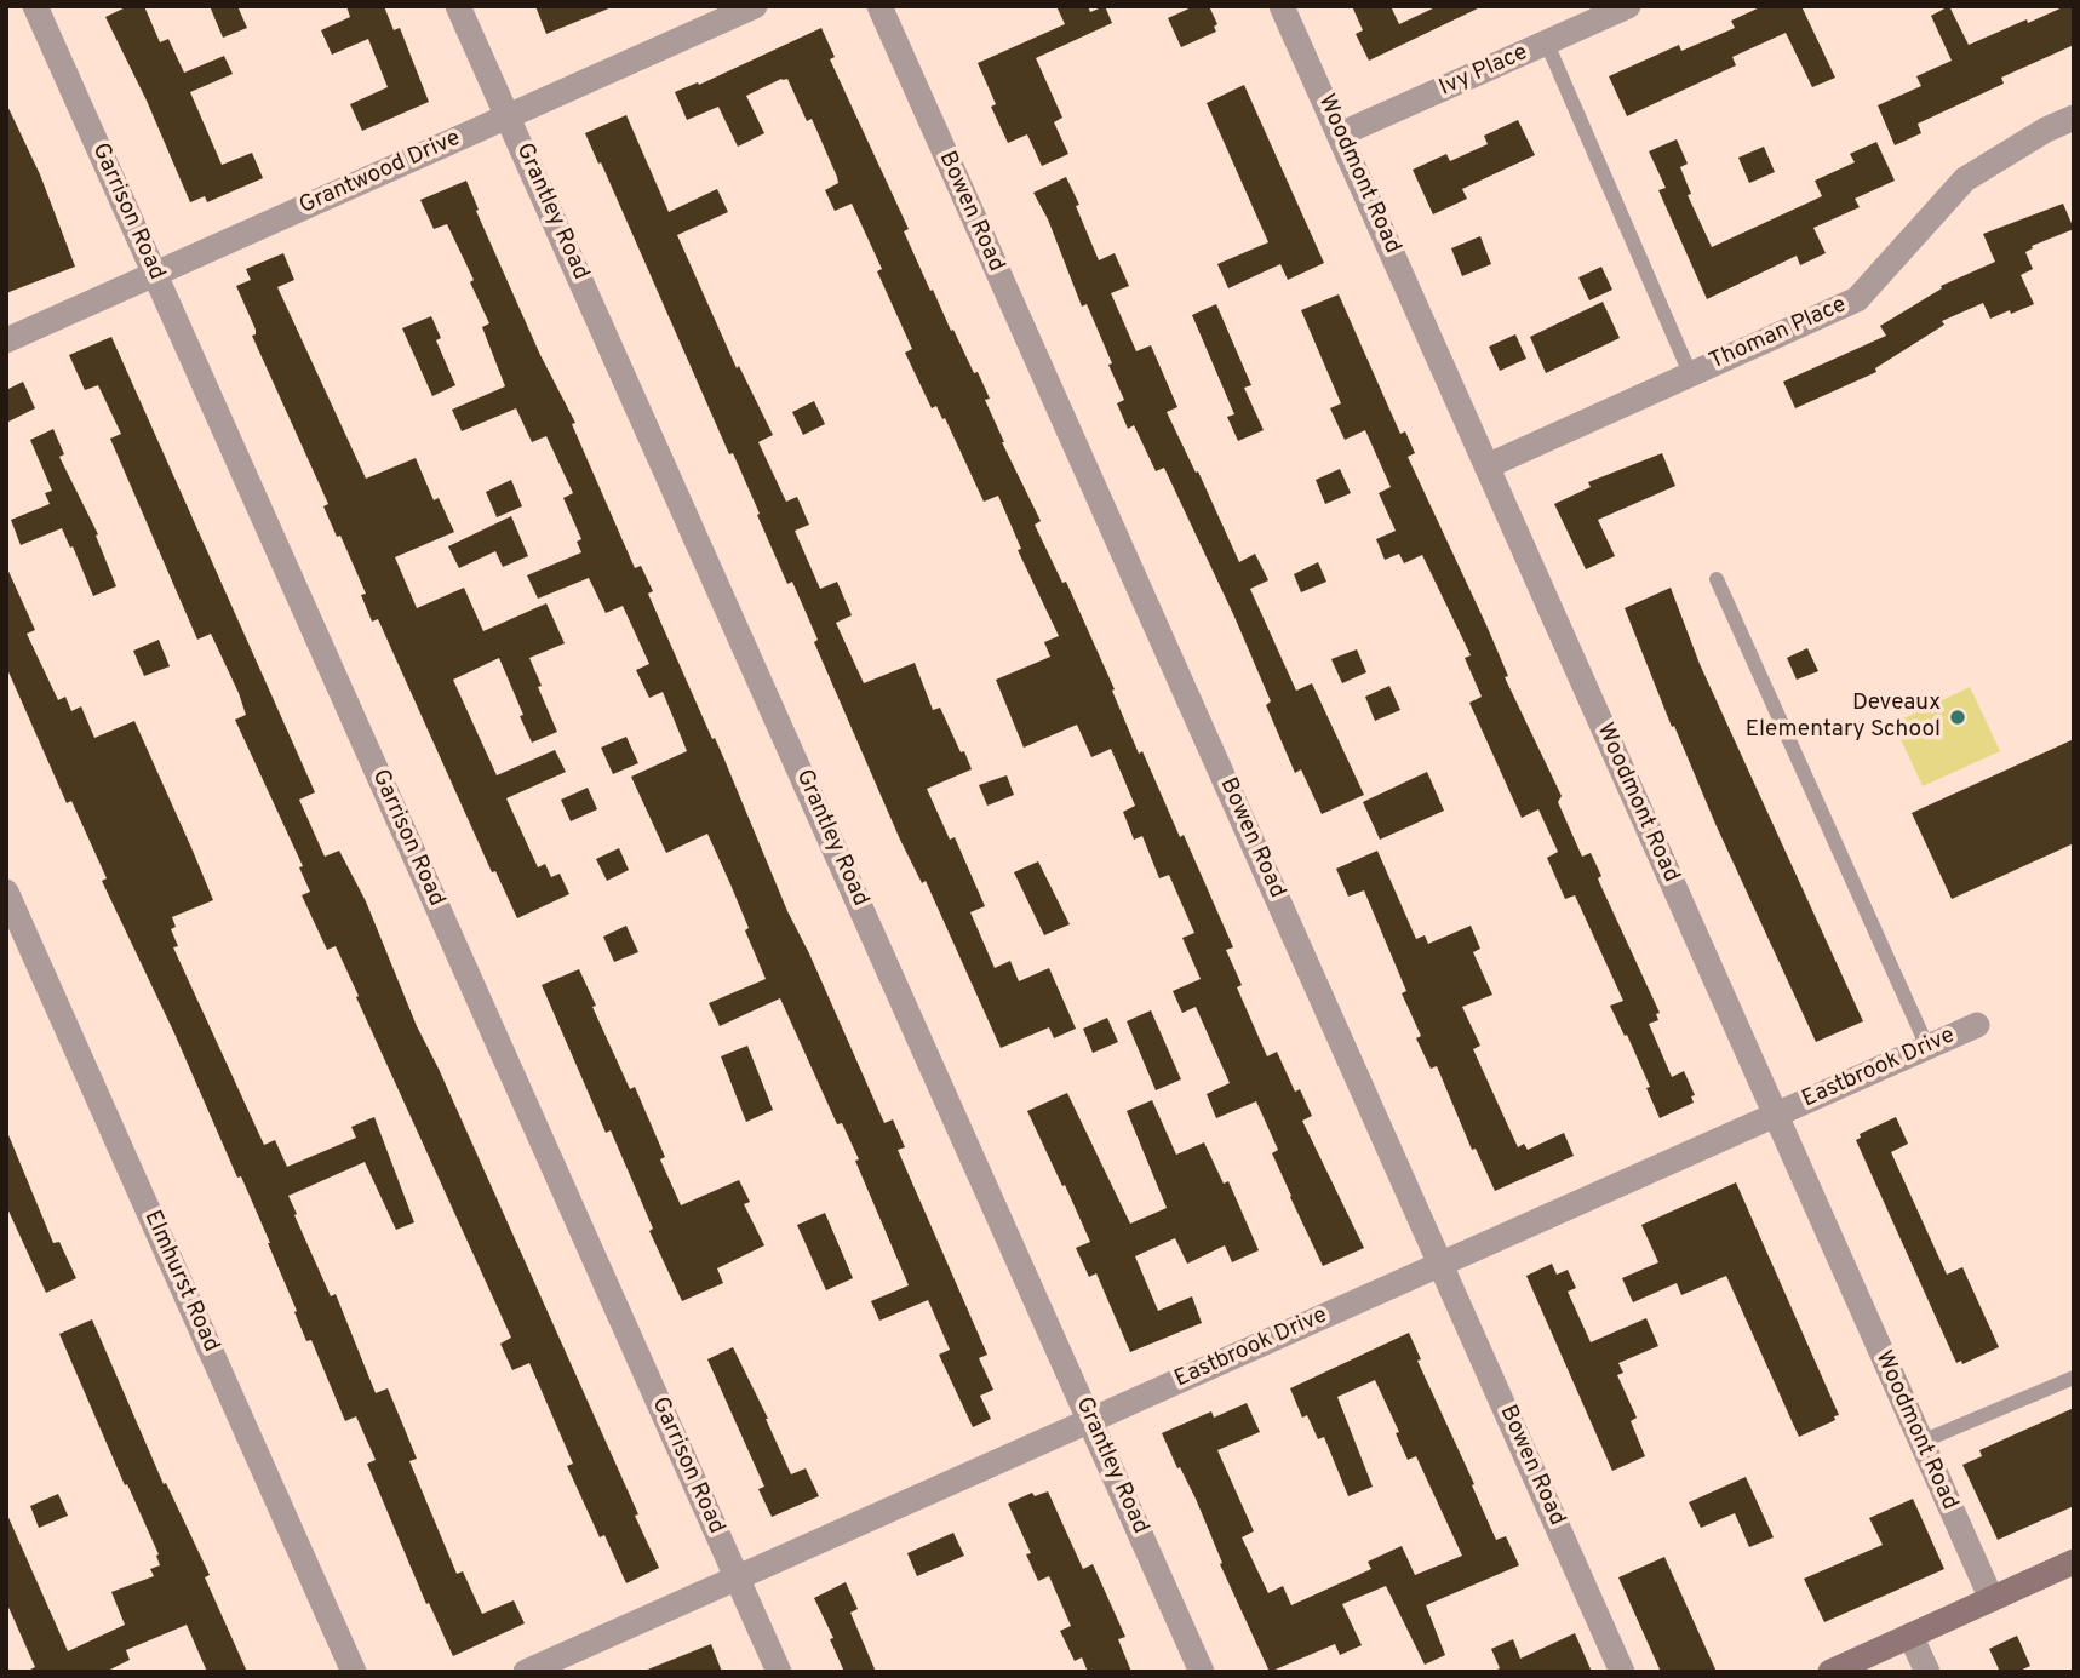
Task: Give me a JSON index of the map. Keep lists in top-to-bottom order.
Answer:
{
  "streets": {
    "street": [
      "Ivy Place",
      "Grantwood Drive",
      "Woodmont Road",
      "Garrison Road",
      "Grantley Road",
      "Bowen Road",
      "Thoman Place",
      "Eastbrook Drive",
      "Elmhurst Road"
    ]
  },
  "crossings": [
    ["Ivy Place", "Woodmont Road"],
    ["Grantwood Drive", "Garrison Road"],
    ["Grantwood Drive", "Grantley Road"],
    ["Woodmont Road", "Thoman Place"],
    ["Woodmont Road", "Eastbrook Drive"],
    ["Garrison Road", "Eastbrook Drive"],
    ["Grantley Road", "Eastbrook Drive"],
    ["Bowen Road", "Eastbrook Drive"]
  ],
  "places": ["Deveaux Elementary School"]
}
